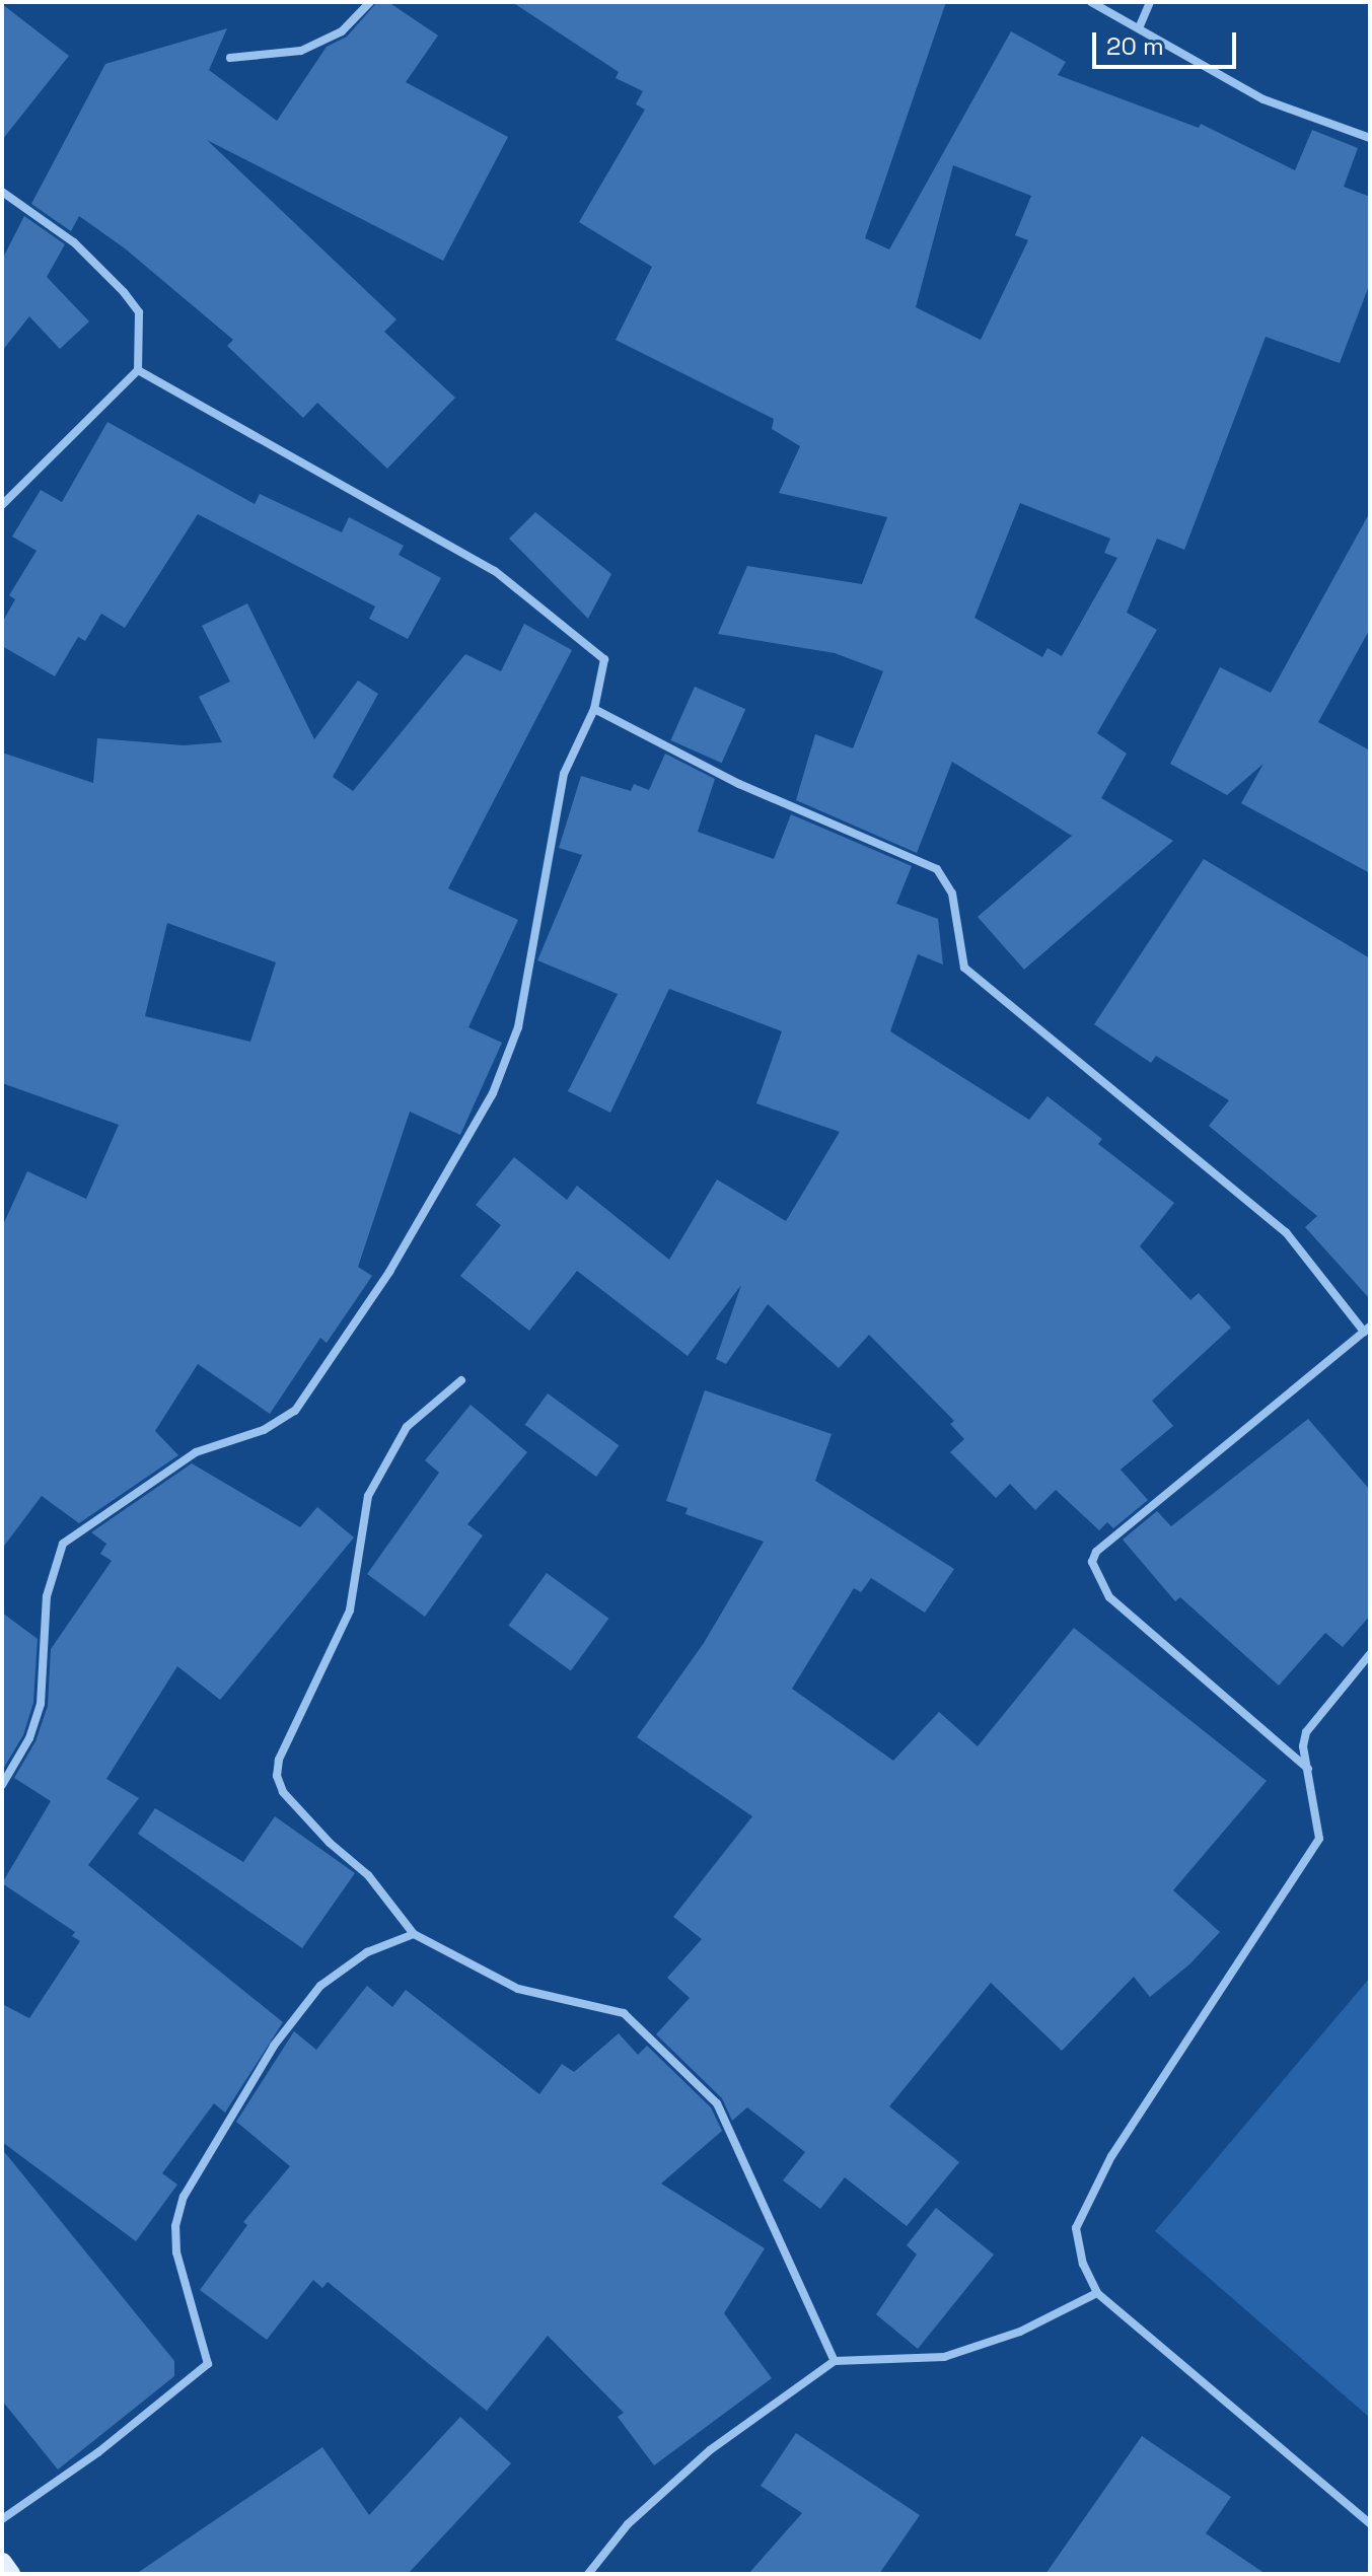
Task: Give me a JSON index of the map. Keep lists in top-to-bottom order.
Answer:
{
  "scale_bar": "20 m"
}
